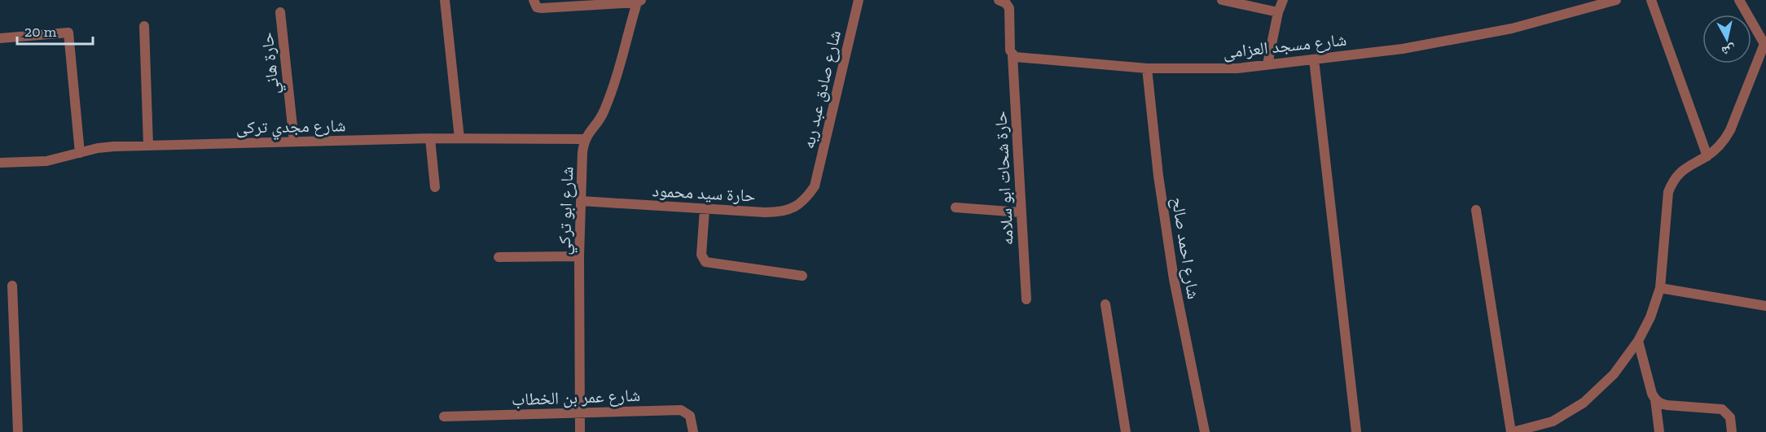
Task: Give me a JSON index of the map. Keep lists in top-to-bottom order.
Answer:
{
  "streets": {
    "street": [
      "شارع مسجد العزامى",
      "حارة هاني",
      "شارع صادق عبد ربه",
      "شارع مجدي تركى",
      "حارة شحات ابو سلامه",
      "حارة سيد محمود",
      "شارع ابو تركي",
      "شارع احمد صالح",
      "شارع عمر بن الخطاب"
    ]
  },
  "crossings": [
    ["شارع مسجد العزامى", "حارة شحات ابو سلامه"],
    ["شارع مسجد العزامى", "شارع احمد صالح"],
    ["حارة هاني", "شارع مجدي تركى"],
    ["شارع صادق عبد ربه", "حارة سيد محمود"],
    ["شارع مجدي تركى", "شارع ابو تركي"],
    ["حارة سيد محمود", "شارع ابو تركي"],
    ["شارع ابو تركي", "شارع عمر بن الخطاب"]
  ],
  "scale_bar": "20 m",
  "north": "bottom"
}
